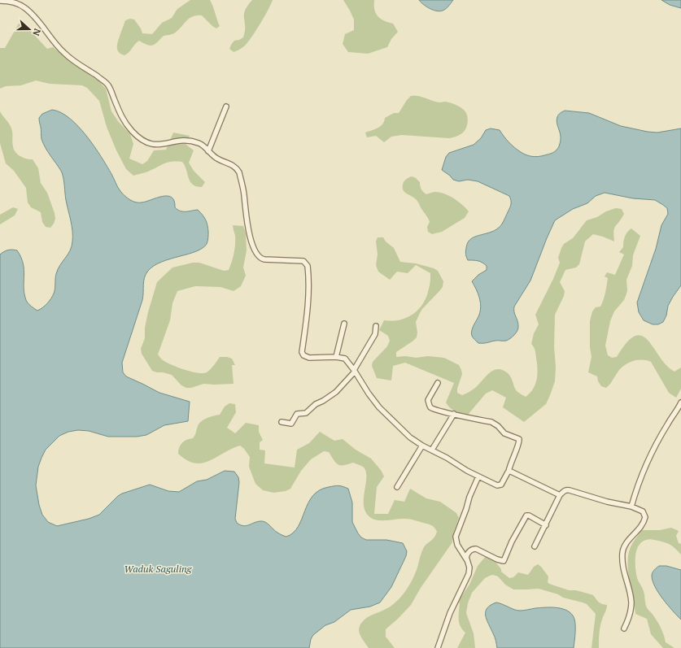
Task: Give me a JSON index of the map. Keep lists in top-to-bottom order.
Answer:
{
  "water": ["Waduk Saguling"],
  "north": "right"
}
